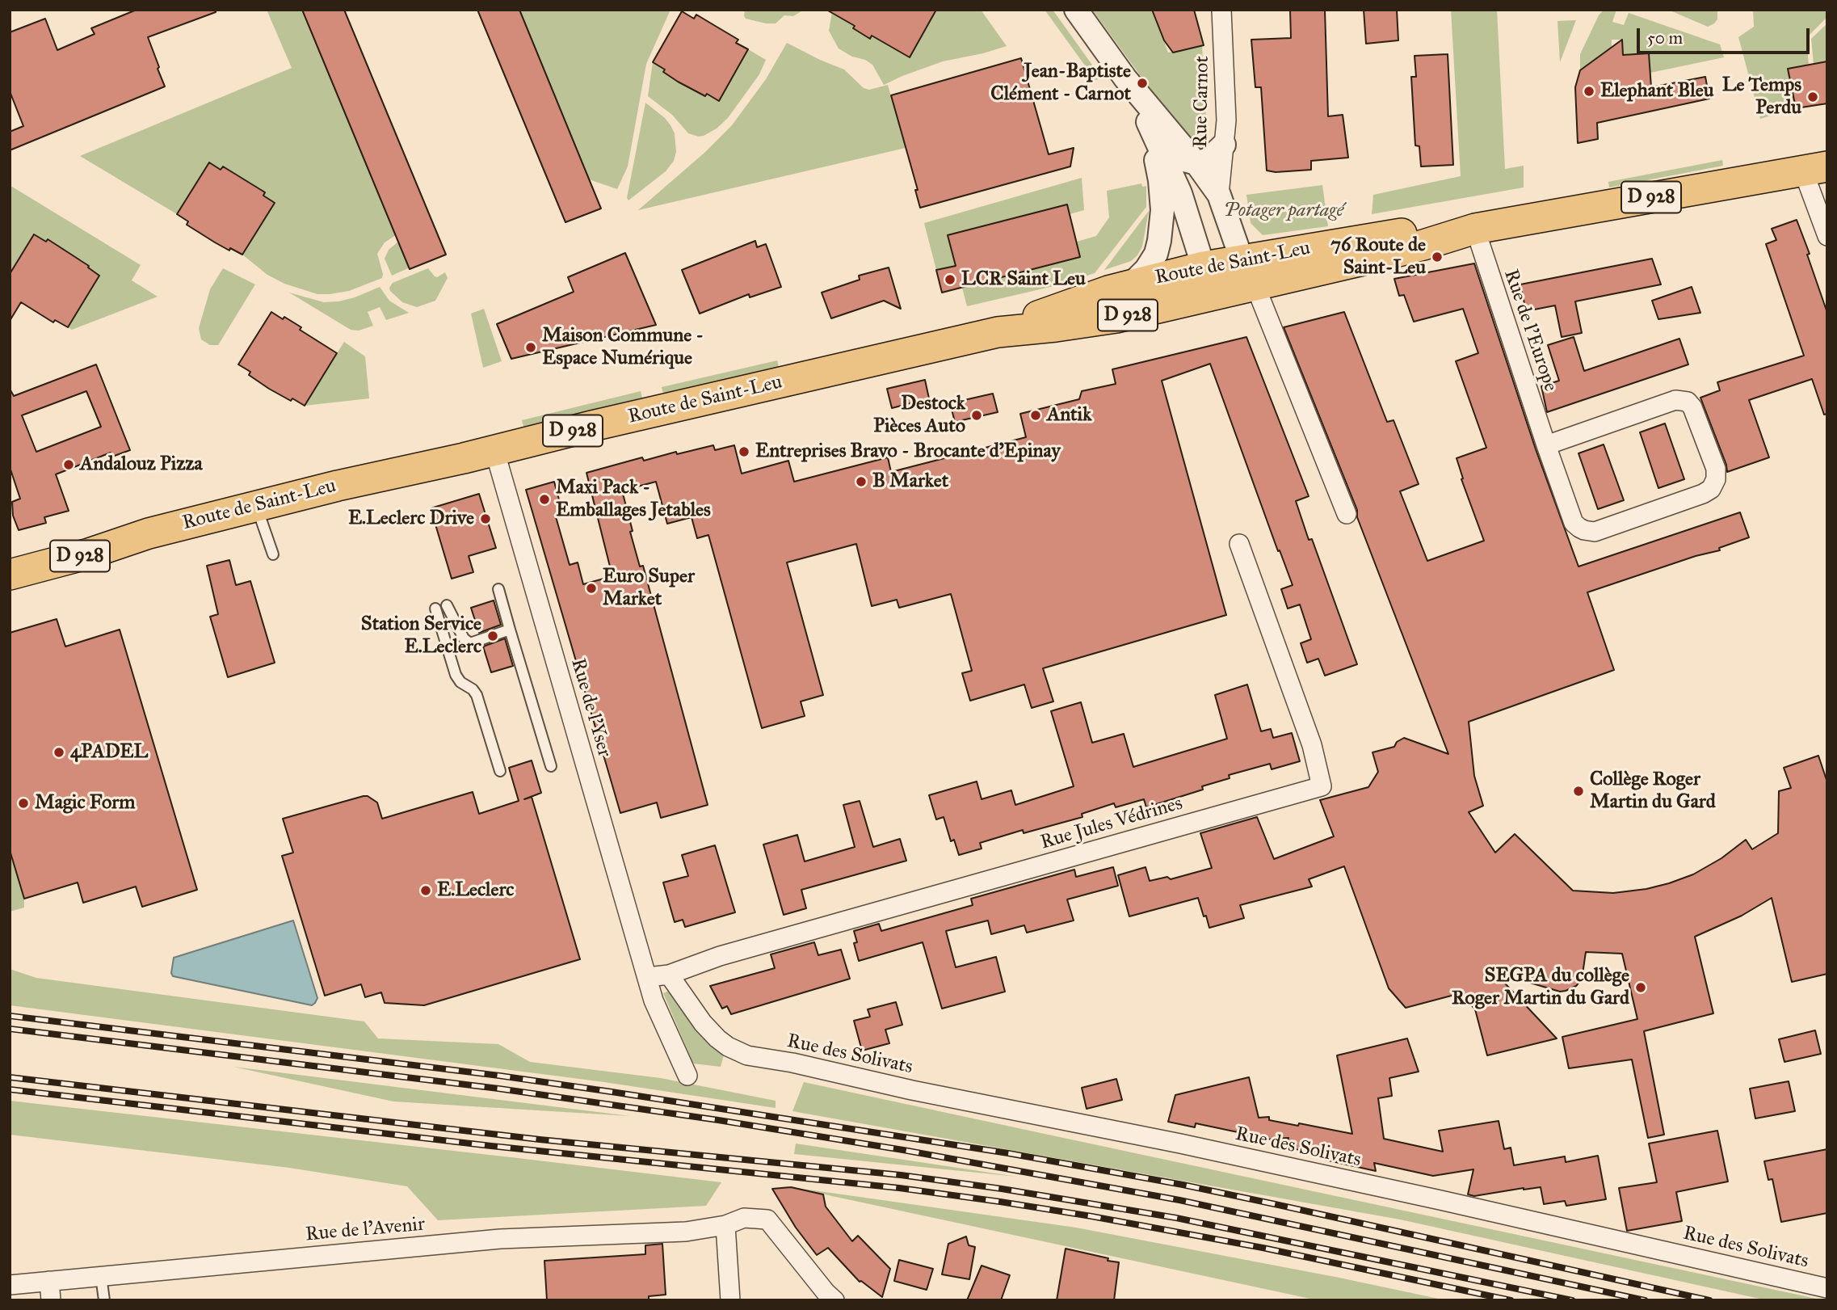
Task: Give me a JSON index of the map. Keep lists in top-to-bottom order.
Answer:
{
  "streets": {
    "main road": ["D 928", "Route de Saint-Leu"],
    "street": [
      "Rue Carnot",
      "Rue de l'Europe",
      "Rue de l'Yser",
      "Rue Jules Védrines",
      "Rue des Solivats",
      "Rue de l'Avenir"
    ]
  },
  "crossings": [
    ["Route de Saint-Leu", "Rue de l'Europe"],
    ["Route de Saint-Leu", "Rue de l'Yser"],
    ["Rue Jules Védrines", "Rue des Solivats"]
  ],
  "parks": ["Potager partagé"],
  "places": [
    "Jean-Baptiste Clément - Carnot",
    "Elephant Bleu",
    "Le Temps Perdu",
    "76 Route de Saint-Leu",
    "LCR Saint Leu",
    "Maison Commune - Espace Numérique",
    "Destock Pièces Auto",
    "Antik",
    "Entreprises Bravo - Brocante d'Epinay",
    "Andalouz Pizza",
    "B Market",
    "Maxi Pack - Emballages Jetables",
    "E.Leclerc Drive",
    "Euro Super Market",
    "Station Service E.Leclerc",
    "4PADEL",
    "Collège Roger Martin du Gard",
    "Magic Form",
    "E.Leclerc",
    "SEGPA du collège Roger Martin du Gard"
  ],
  "scale_bar": "50 m"
}
